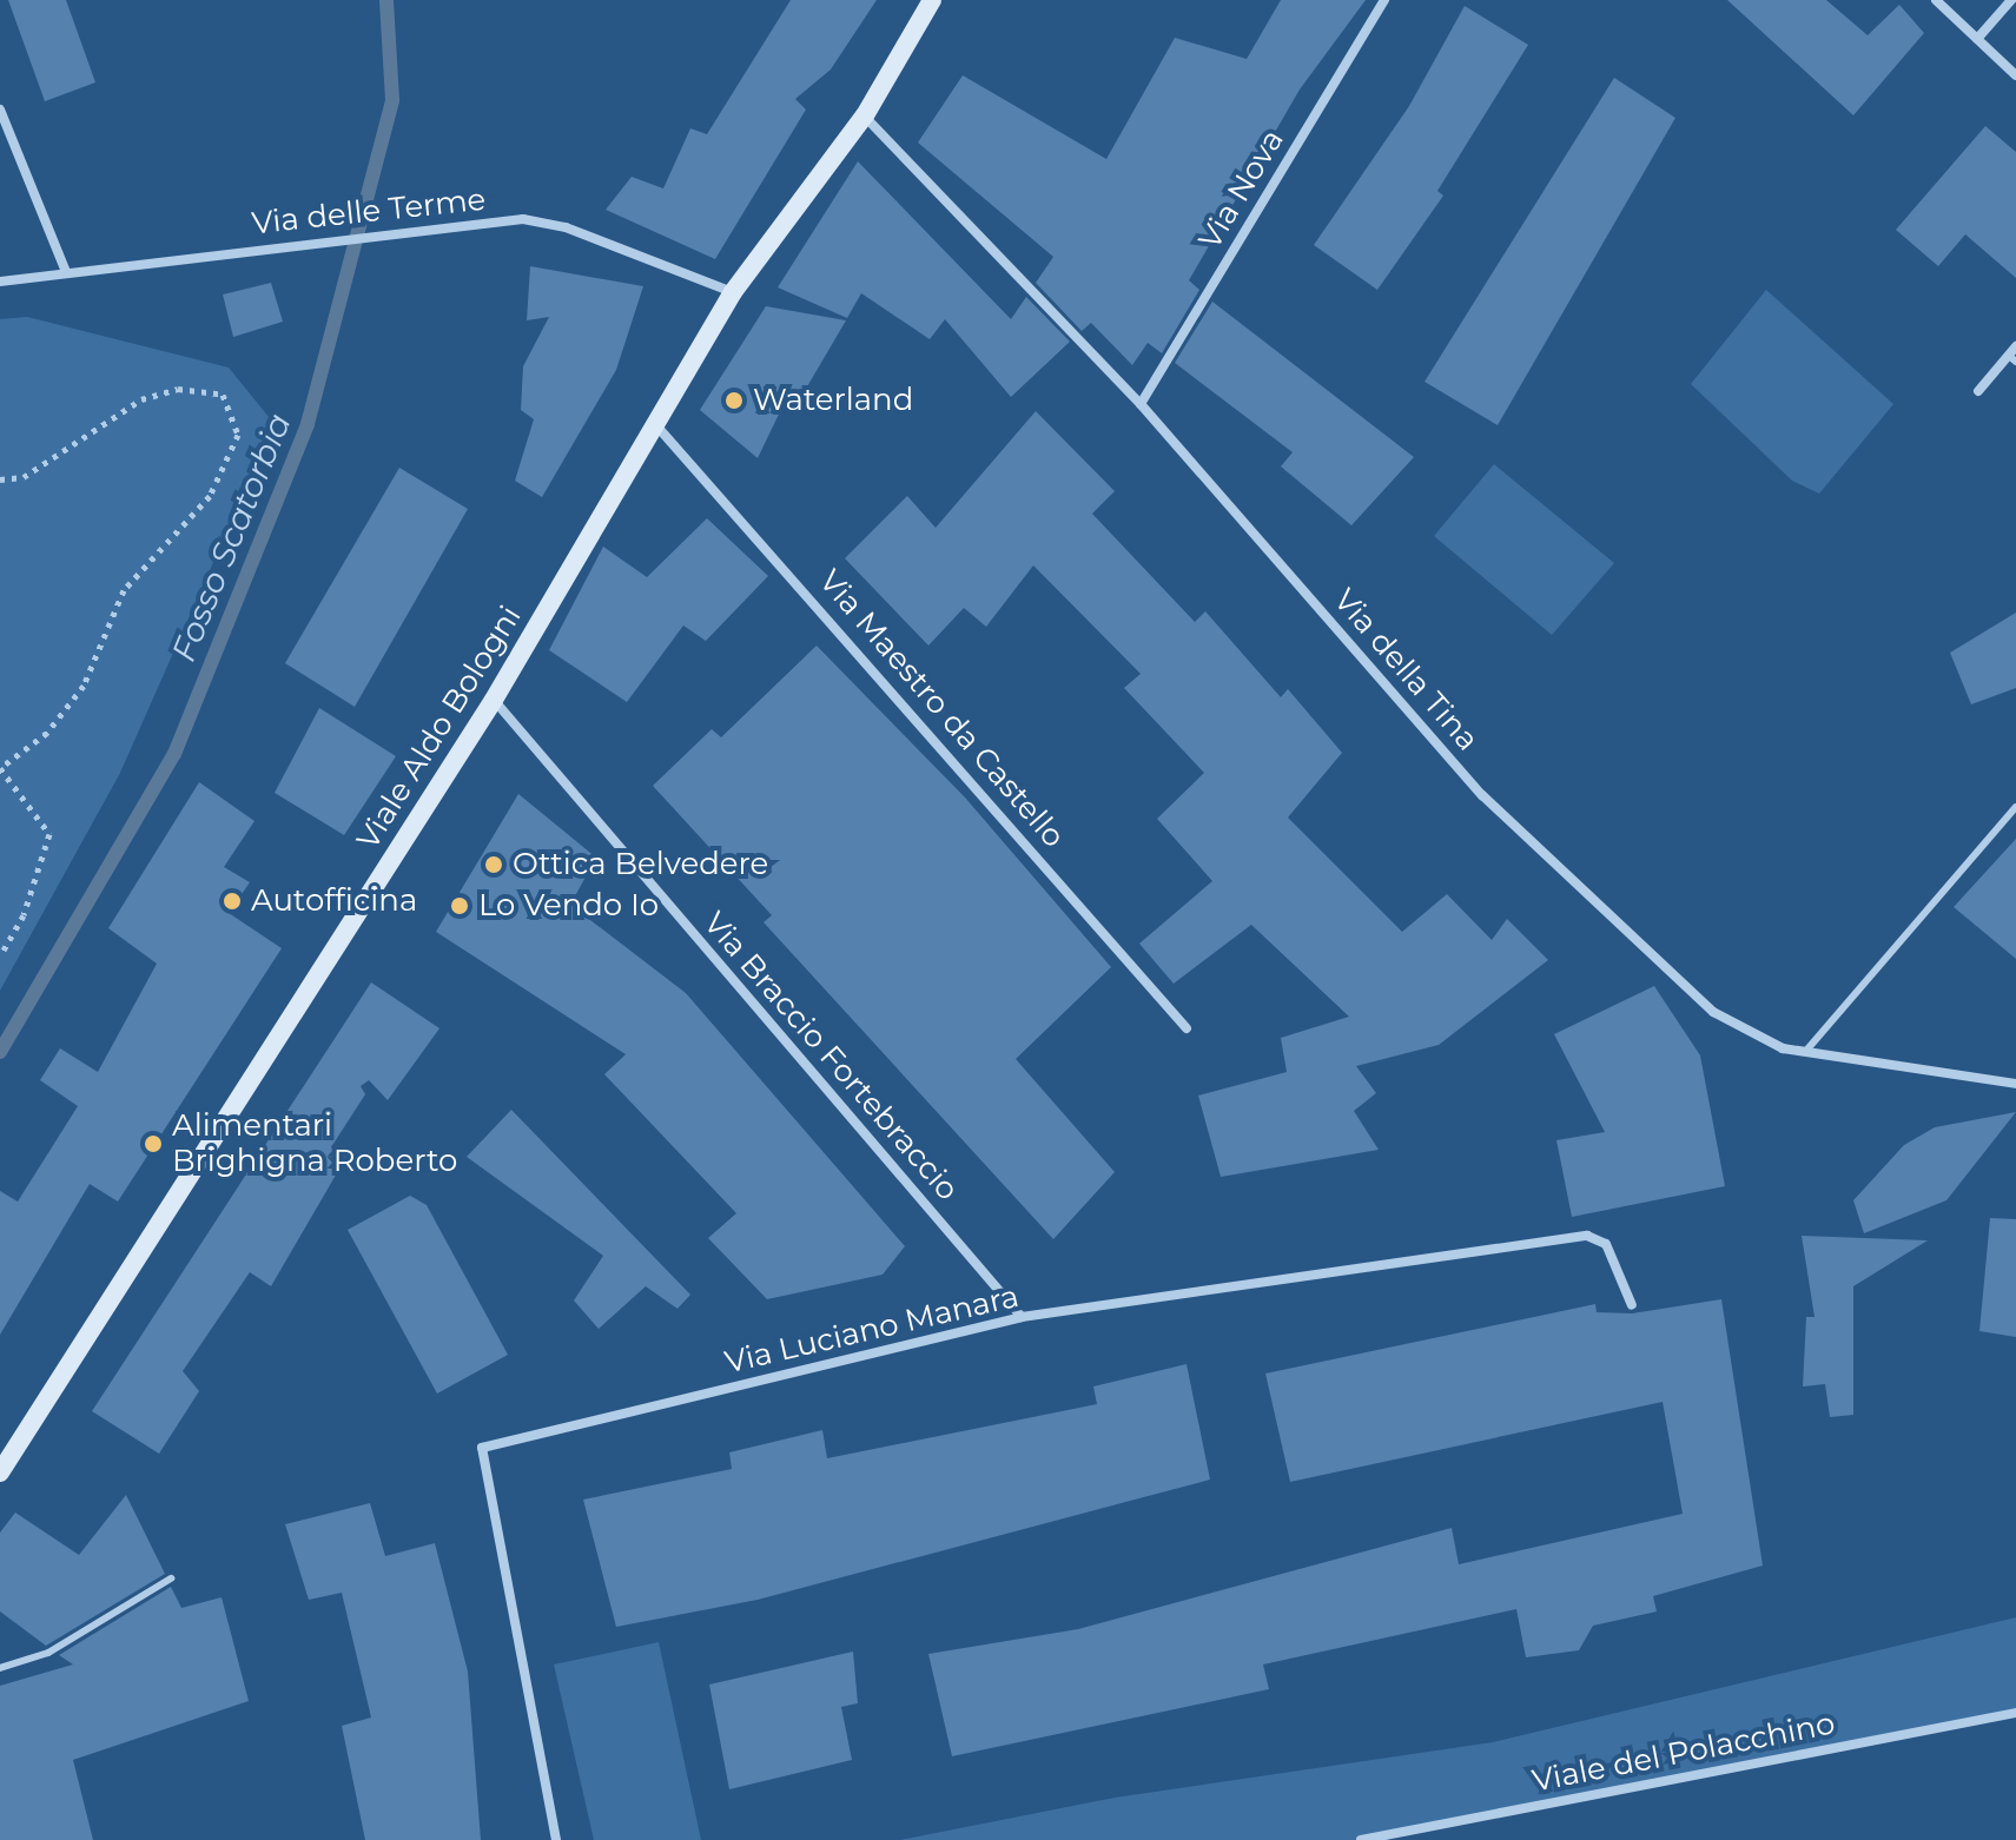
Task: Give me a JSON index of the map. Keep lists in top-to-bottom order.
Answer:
{
  "streets": {
    "main road": ["Viale Aldo Bologni"],
    "street": [
      "Via Nova",
      "Via delle Terme",
      "Via della Tina",
      "Via Maestro da Castello",
      "Via Braccio Fortebraccio",
      "Via Luciano Manara",
      "Viale del Polacchino"
    ]
  },
  "crossings": [
    ["Via Nova", "Via della Tina"],
    ["Via delle Terme", "Viale Aldo Bologni"],
    ["Via della Tina", "Viale Aldo Bologni"],
    ["Via Maestro da Castello", "Viale Aldo Bologni"],
    ["Viale Aldo Bologni", "Via Braccio Fortebraccio"],
    ["Via Braccio Fortebraccio", "Via Luciano Manara"]
  ],
  "water": ["Fosso Scatorbia"],
  "places": [
    "Waterland",
    "Ottica Belvedere",
    "Autofficina",
    "Lo Vendo Io",
    "Alimentari Brighigna Roberto"
  ]
}
